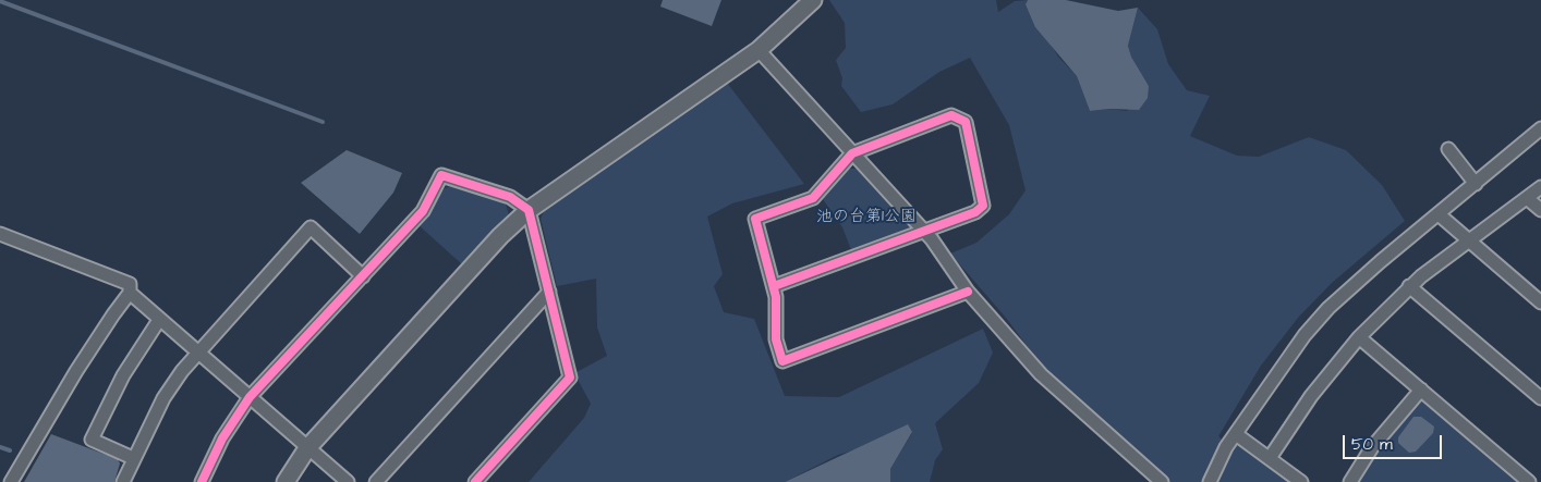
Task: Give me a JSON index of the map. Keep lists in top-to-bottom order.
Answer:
{
  "parks": ["池の台第1公園"],
  "scale_bar": "50 m"
}
